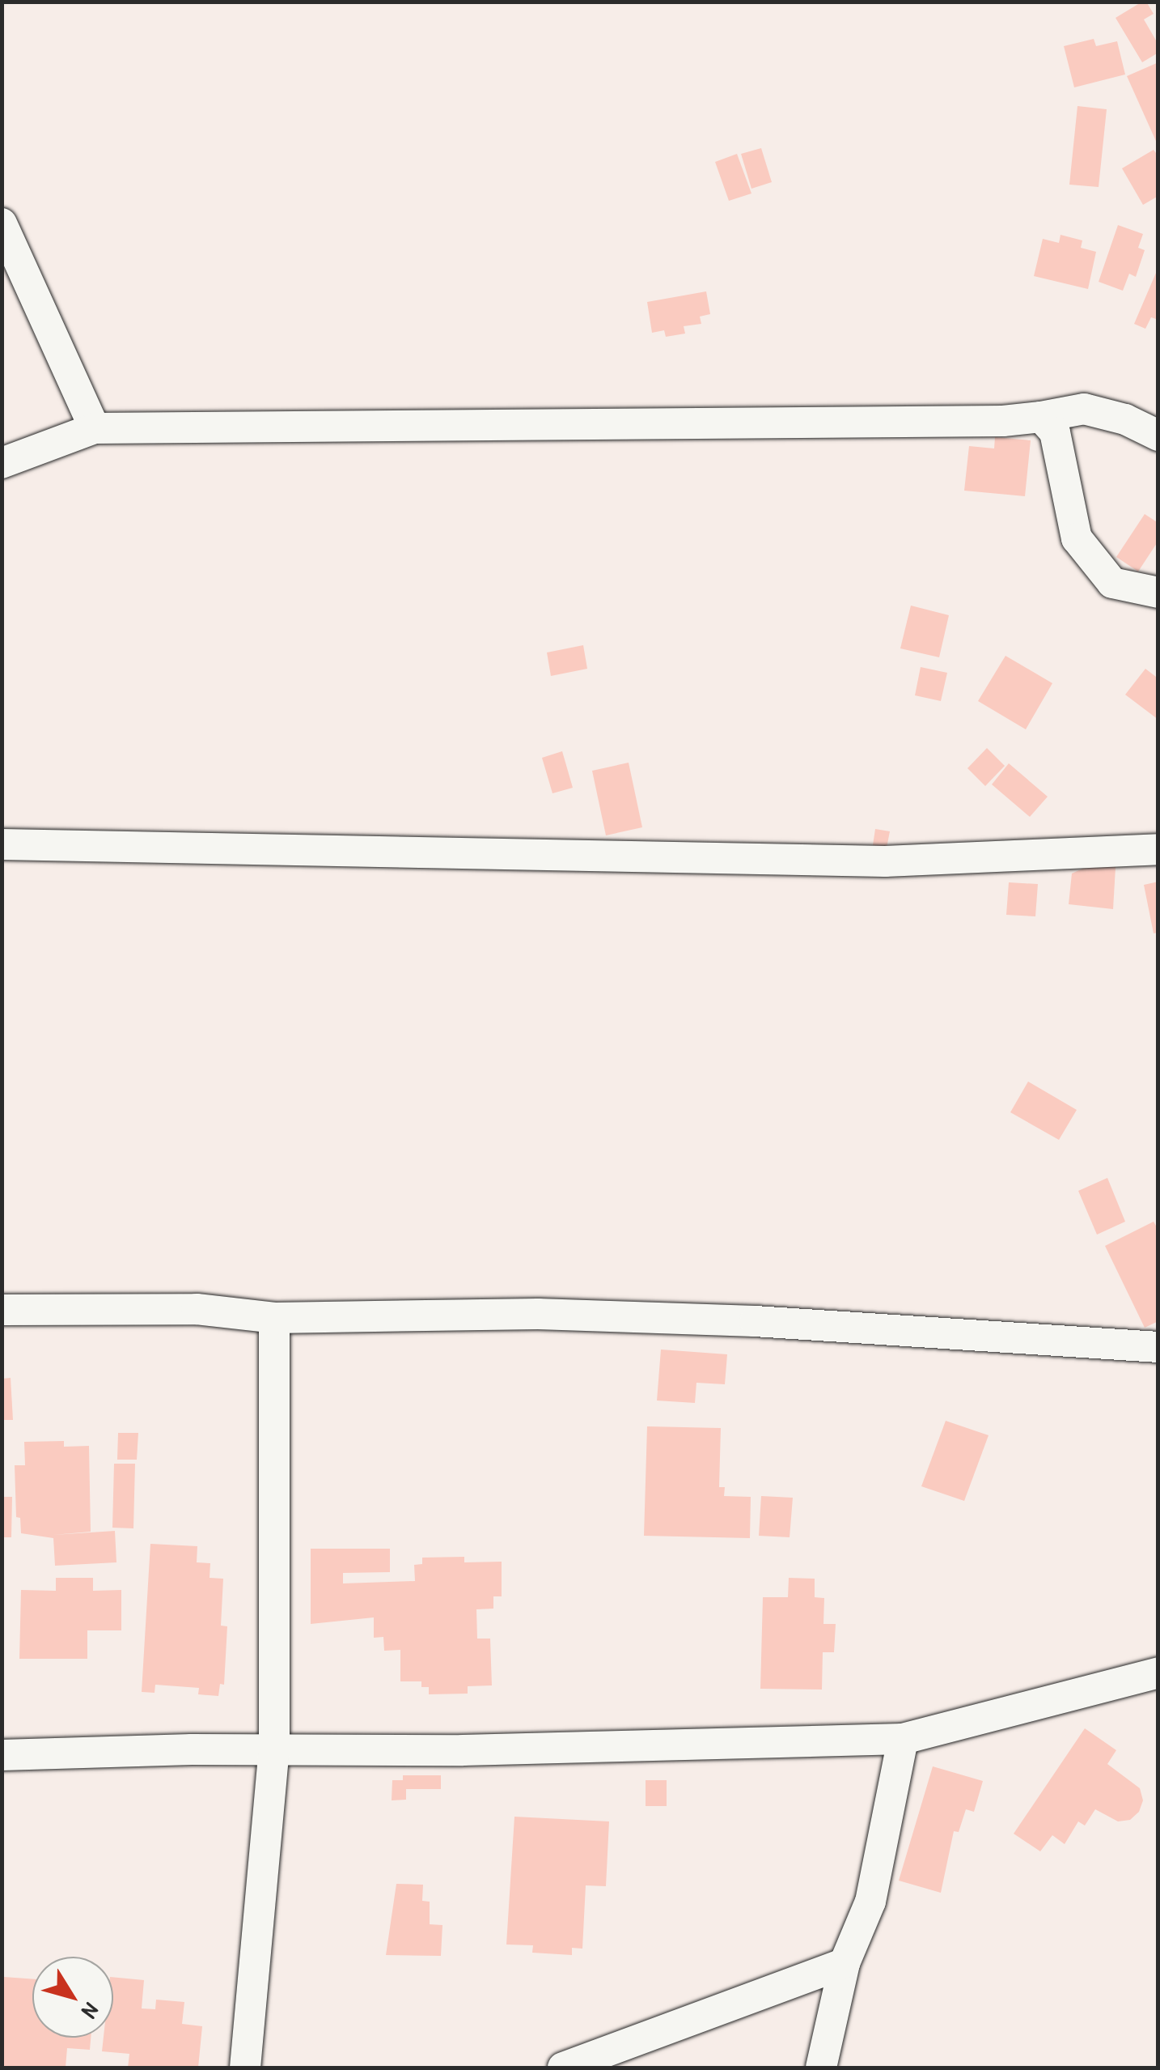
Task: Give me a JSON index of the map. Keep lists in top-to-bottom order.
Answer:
{
  "north": "bottom right"
}
